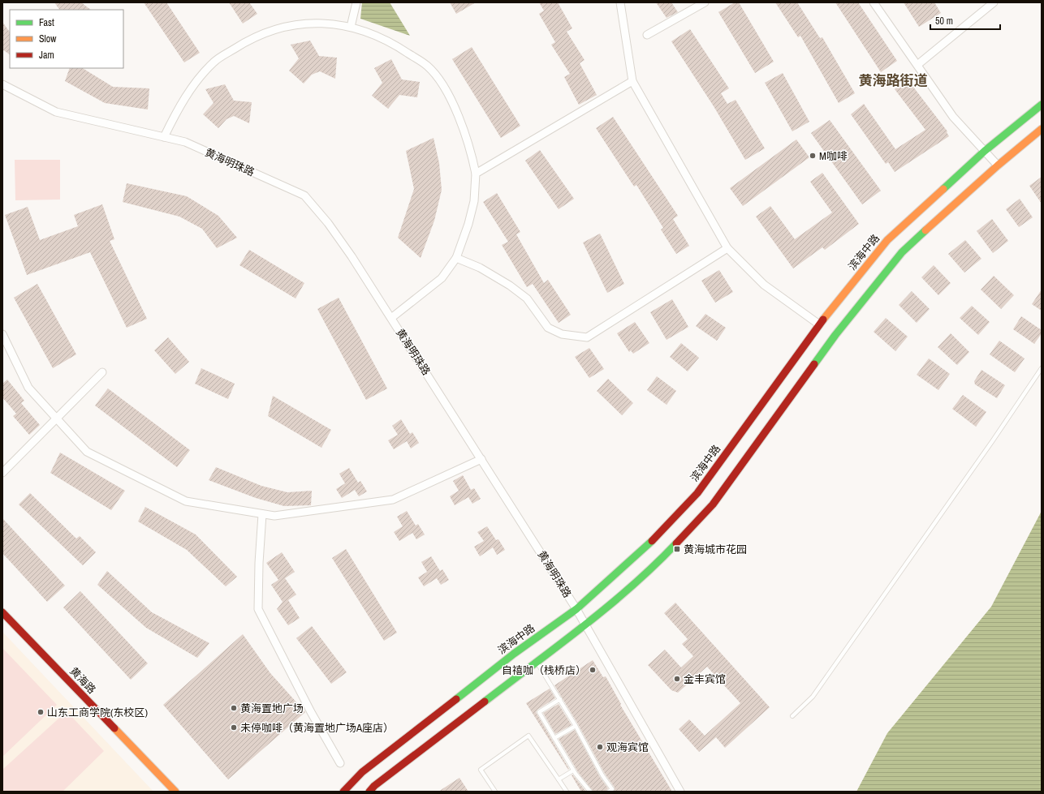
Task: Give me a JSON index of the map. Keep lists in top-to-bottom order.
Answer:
{
  "streets": {
    "main road": ["滨海中路", "黄海路"],
    "street": ["黄海明珠路"]
  },
  "crossings": [
    ["黄海明珠路", "滨海中路"]
  ],
  "districts": ["黄海路街道"],
  "places": {
    "other": [
      "M咖啡",
      "自禧咖（栈桥店）",
      "金丰宾馆",
      "黄海置地广场",
      "山东工商学院(东校区)",
      "未停咖啡（黄海置地广场A座店）",
      "观海宾馆"
    ],
    "transit": ["黄海城市花园"]
  },
  "legend": ["Fast", "Slow", "Jam"],
  "scale_bar": "50 m"
}
